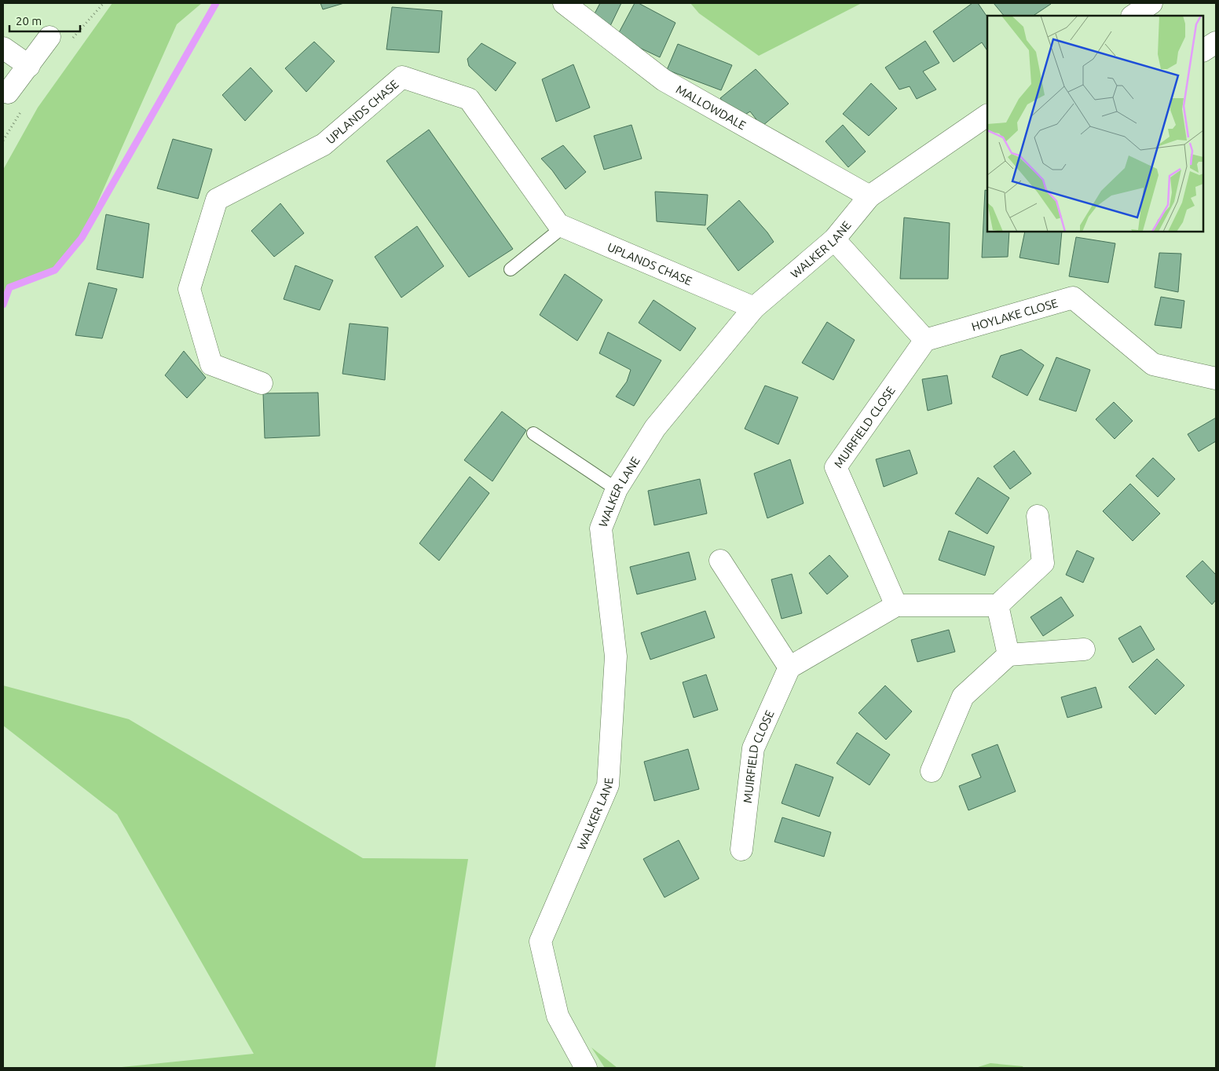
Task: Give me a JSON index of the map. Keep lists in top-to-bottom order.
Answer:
{
  "streets": {
    "street": [
      "MALLOWDALE",
      "UPLANDS CHASE",
      "WALKER LANE",
      "HOYLAKE CLOSE",
      "MUIRFIELD CLOSE"
    ]
  },
  "crossings": [
    ["MALLOWDALE", "WALKER LANE"],
    ["UPLANDS CHASE", "WALKER LANE"],
    ["HOYLAKE CLOSE", "MUIRFIELD CLOSE"]
  ],
  "scale_bar": "20 m"
}
